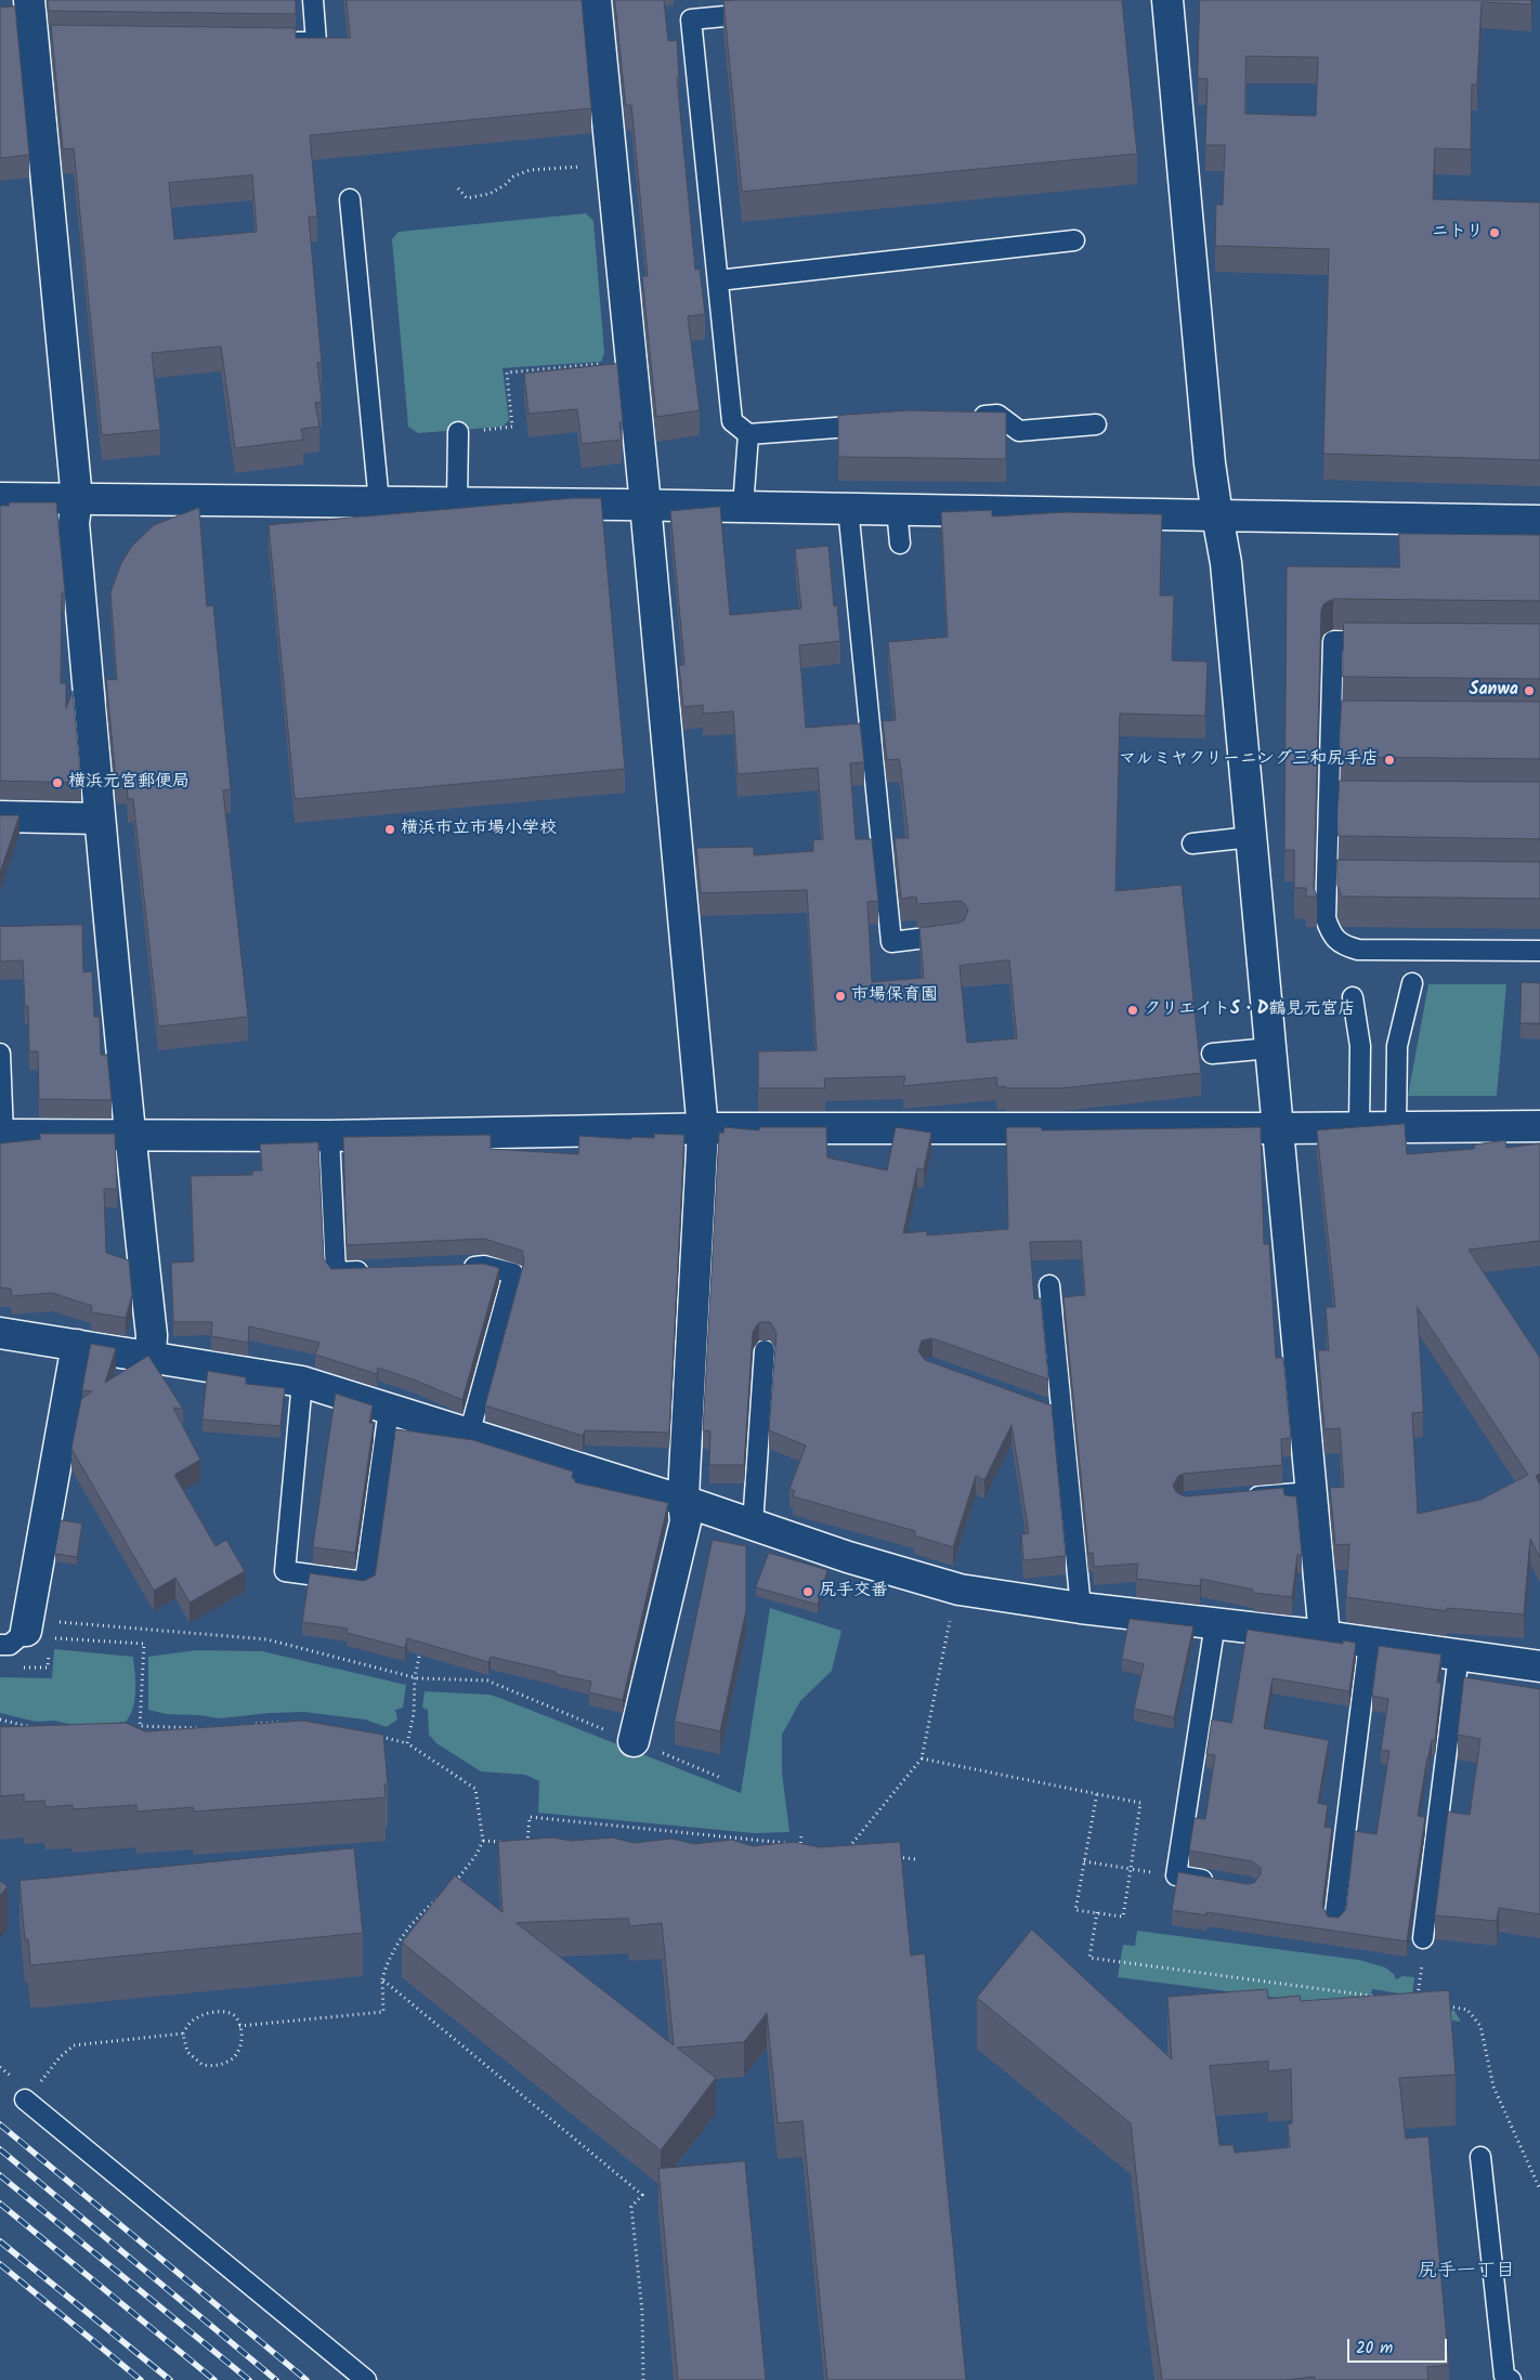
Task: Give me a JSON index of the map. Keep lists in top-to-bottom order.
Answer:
{
  "districts": ["尻手一丁目"],
  "places": [
    "ニトリ",
    "Sanwa",
    "マルミヤクリーニング三和尻手店",
    "横浜元宮郵便局",
    "横浜市立市場小学校",
    "市場保育園",
    "クリエイトS・D鶴見元宮店",
    "尻手交番"
  ],
  "scale_bar": "20 m"
}
